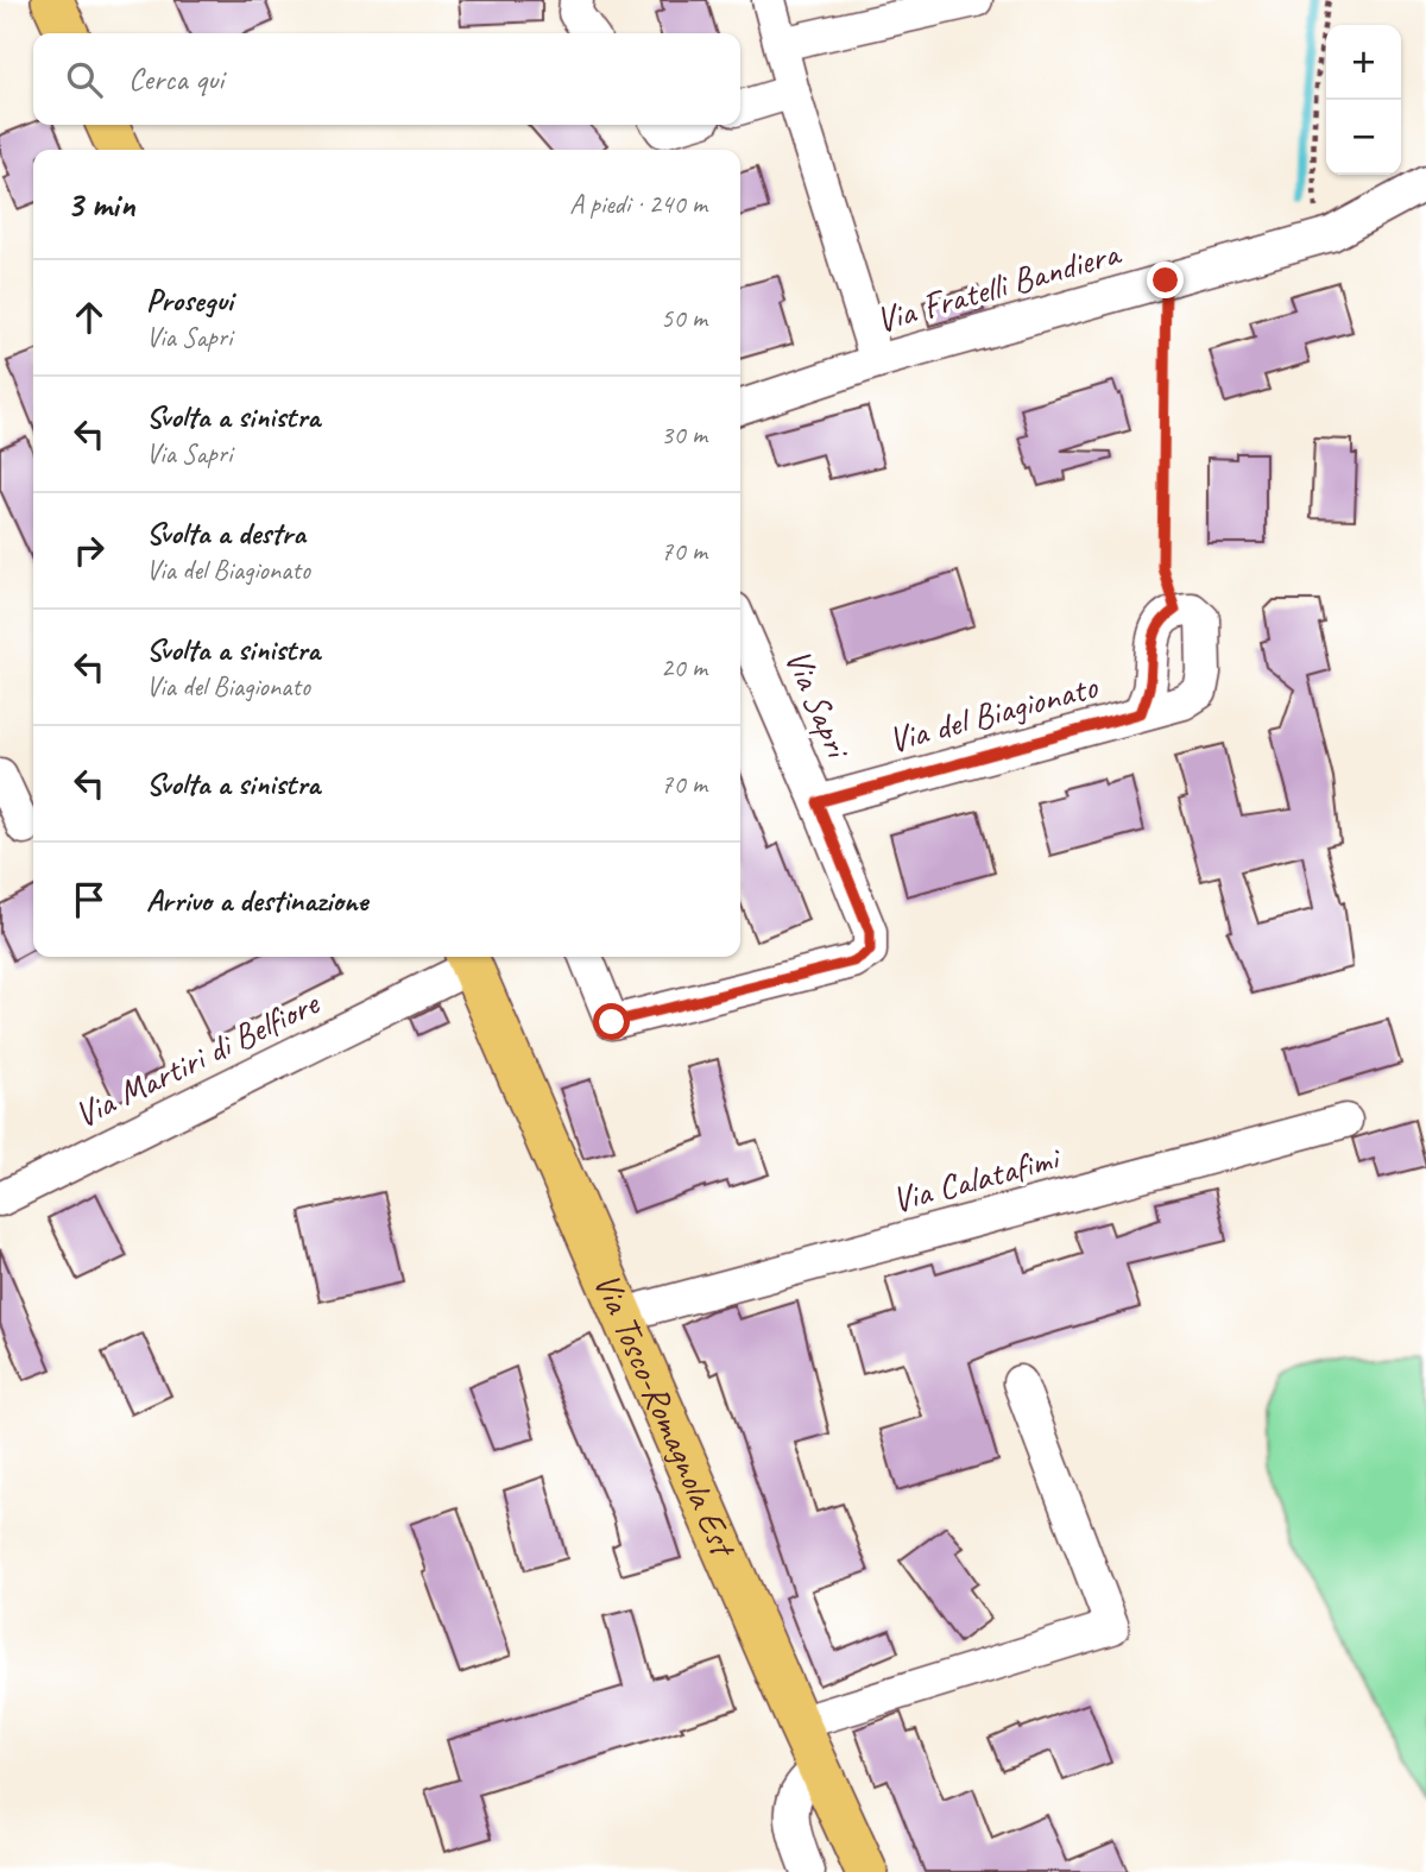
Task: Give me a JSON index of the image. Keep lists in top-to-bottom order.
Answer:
{
  "streets": {
    "main road": ["Via Tosco-Romagnola Est"],
    "street": [
      "Via Fratelli Bandiera",
      "Via Sapri",
      "Via del Biagionato",
      "Via Martiri di Belfiore",
      "Via Calatafimi"
    ]
  },
  "crossings": [
    ["Via Sapri", "Via del Biagionato"],
    ["Via Martiri di Belfiore", "Via Tosco-Romagnola Est"],
    ["Via Calatafimi", "Via Tosco-Romagnola Est"]
  ],
  "page": {
    "map_buttons": ["+", "−"],
    "search": "Cerca qui",
    "heading": ["3 min", "A piedi · 240 m"],
    "list": [
      ["Prosegui", "Via Sapri", "50 m"],
      ["Svolta a sinistra", "Via Sapri", "30 m"],
      ["Svolta a destra", "Via del Biagionato", "70 m"],
      ["Svolta a sinistra", "Via del Biagionato", "20 m"],
      ["Svolta a sinistra", "70 m"],
      "Arrivo a destinazione"
    ]
  }
}
